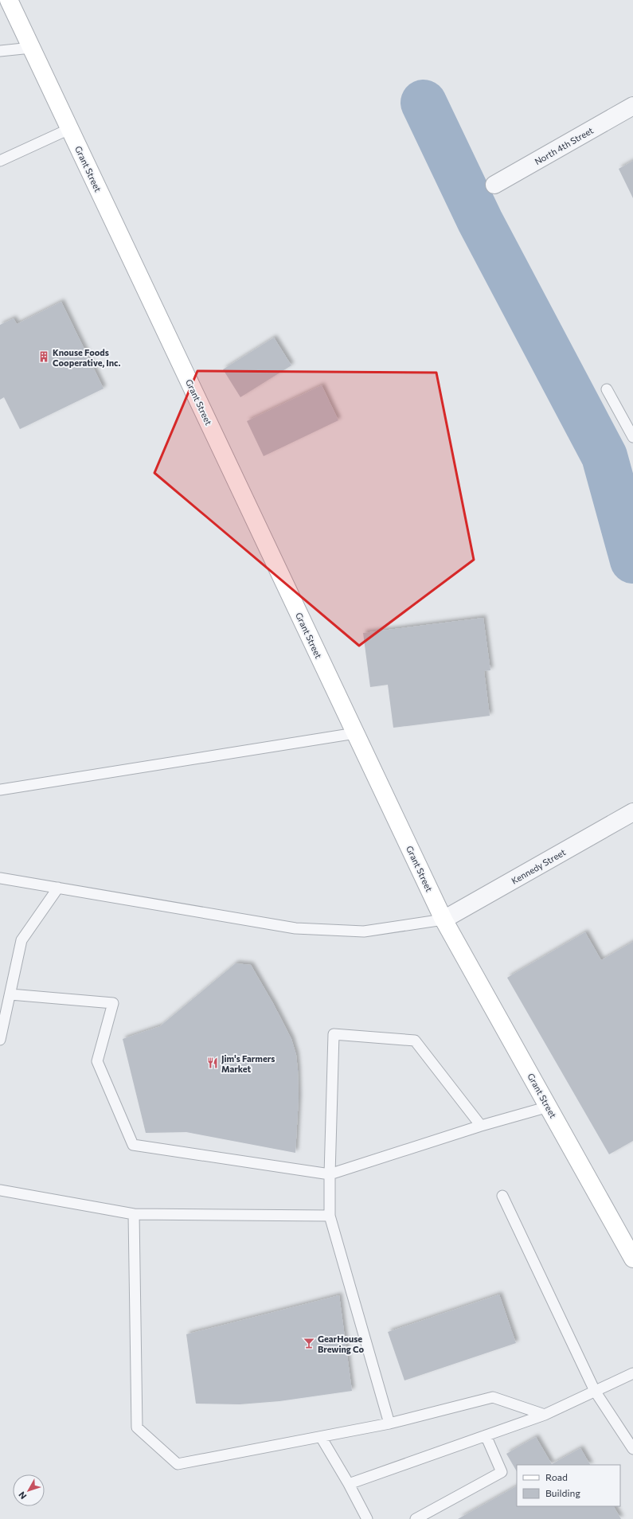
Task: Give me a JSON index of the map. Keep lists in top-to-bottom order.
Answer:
{
  "streets": {
    "street": ["North 4th Street", "Grant Street", "Kennedy Street"]
  },
  "crossings": [
    ["Grant Street", "Kennedy Street"]
  ],
  "places": {
    "building": ["Knouse Foods Cooperative, Inc."],
    "restaurant": ["Jim's Farmers Market"],
    "bar": ["GearHouse Brewing Co"]
  },
  "legend": ["Road", "Building"],
  "north": "bottom left"
}
